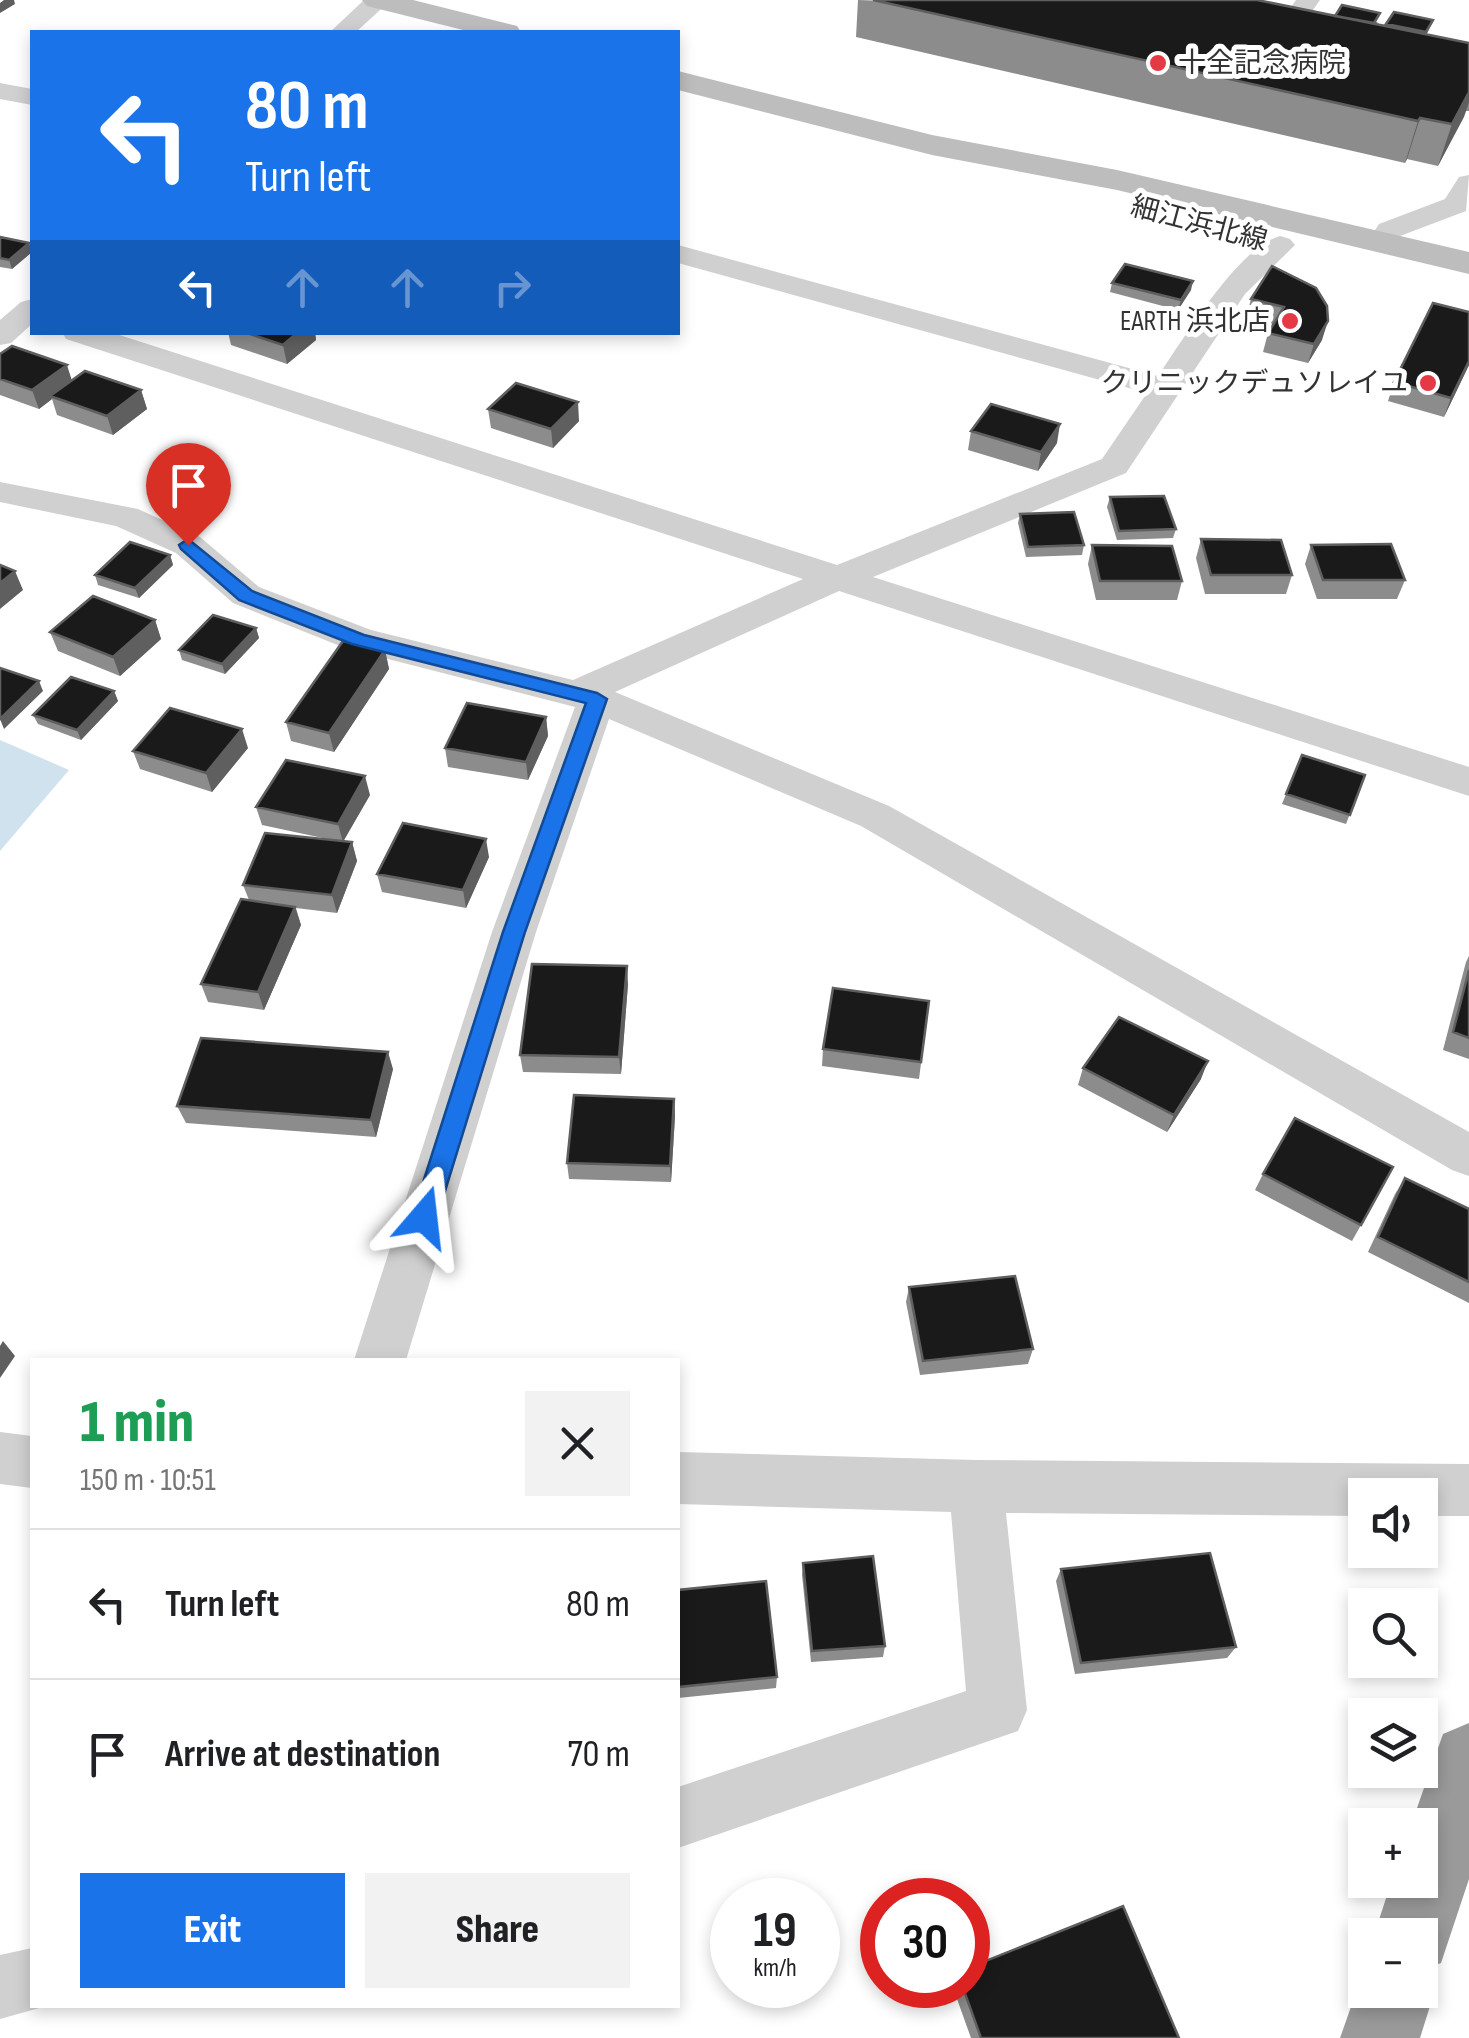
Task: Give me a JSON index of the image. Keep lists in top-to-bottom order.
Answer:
{
  "streets": {
    "main road": ["細江浜北線"]
  },
  "places": ["十全記念病院", "EARTH 浜北店", "クリニックデュソレイユ"],
  "page": {
    "turn": ["80 m", "Turn left"],
    "heading": ["1 min", "150 m · 10:51"],
    "map_buttons": ["+", "−"],
    "list": [
      {
        "name": "Turn left",
        "value": "80 m"
      },
      {
        "name": "Arrive at destination",
        "value": "70 m"
      }
    ],
    "buttons": ["Exit", "Share"],
    "speed": "19 km/h",
    "limit": "30"
  }
}
